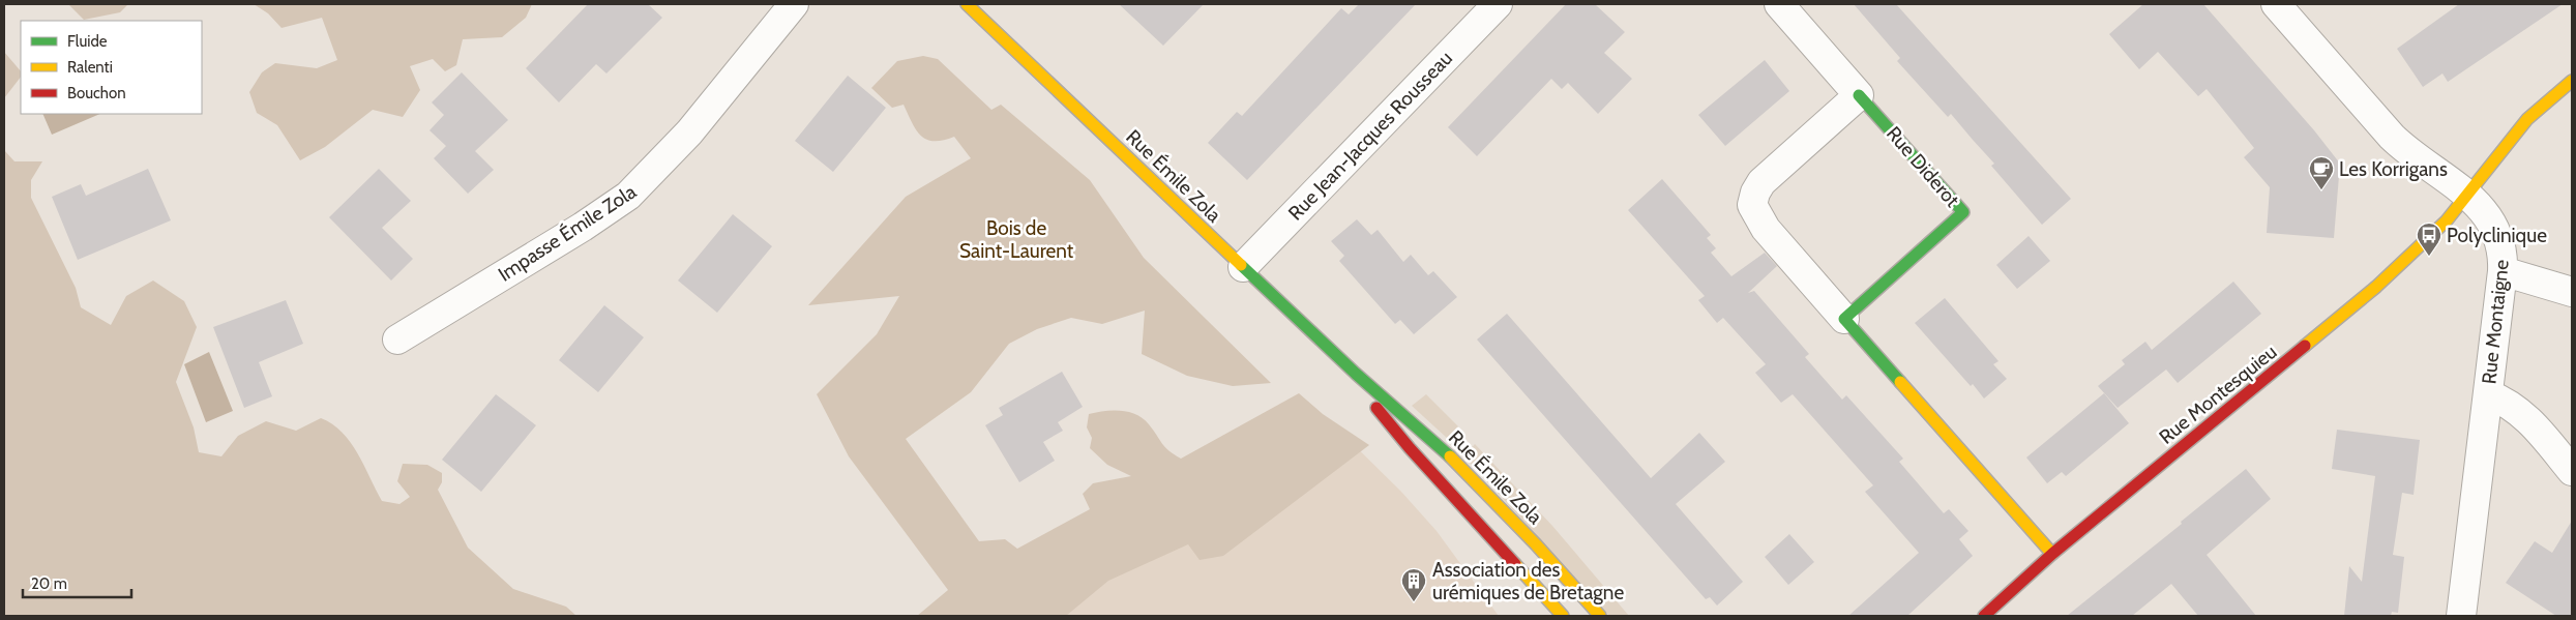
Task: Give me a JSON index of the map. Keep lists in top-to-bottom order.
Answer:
{
  "streets": {
    "street": [
      "Rue Jean-Jacques Rousseau",
      "Rue Diderot",
      "Rue Émile Zola",
      "Impasse Émile Zola",
      "Rue Montaigne",
      "Rue Montesquieu"
    ]
  },
  "crossings": [
    ["Rue Jean-Jacques Rousseau", "Rue Émile Zola"],
    ["Rue Montaigne", "Rue Montesquieu"]
  ],
  "parks": ["Bois de Saint-Laurent"],
  "places": {
    "cafe": ["Les Korrigans"],
    "bus stop": ["Polyclinique"],
    "building": ["Association des urémiques de Bretagne"]
  },
  "legend": ["Fluide", "Ralenti", "Bouchon"],
  "scale_bar": "20 m"
}
